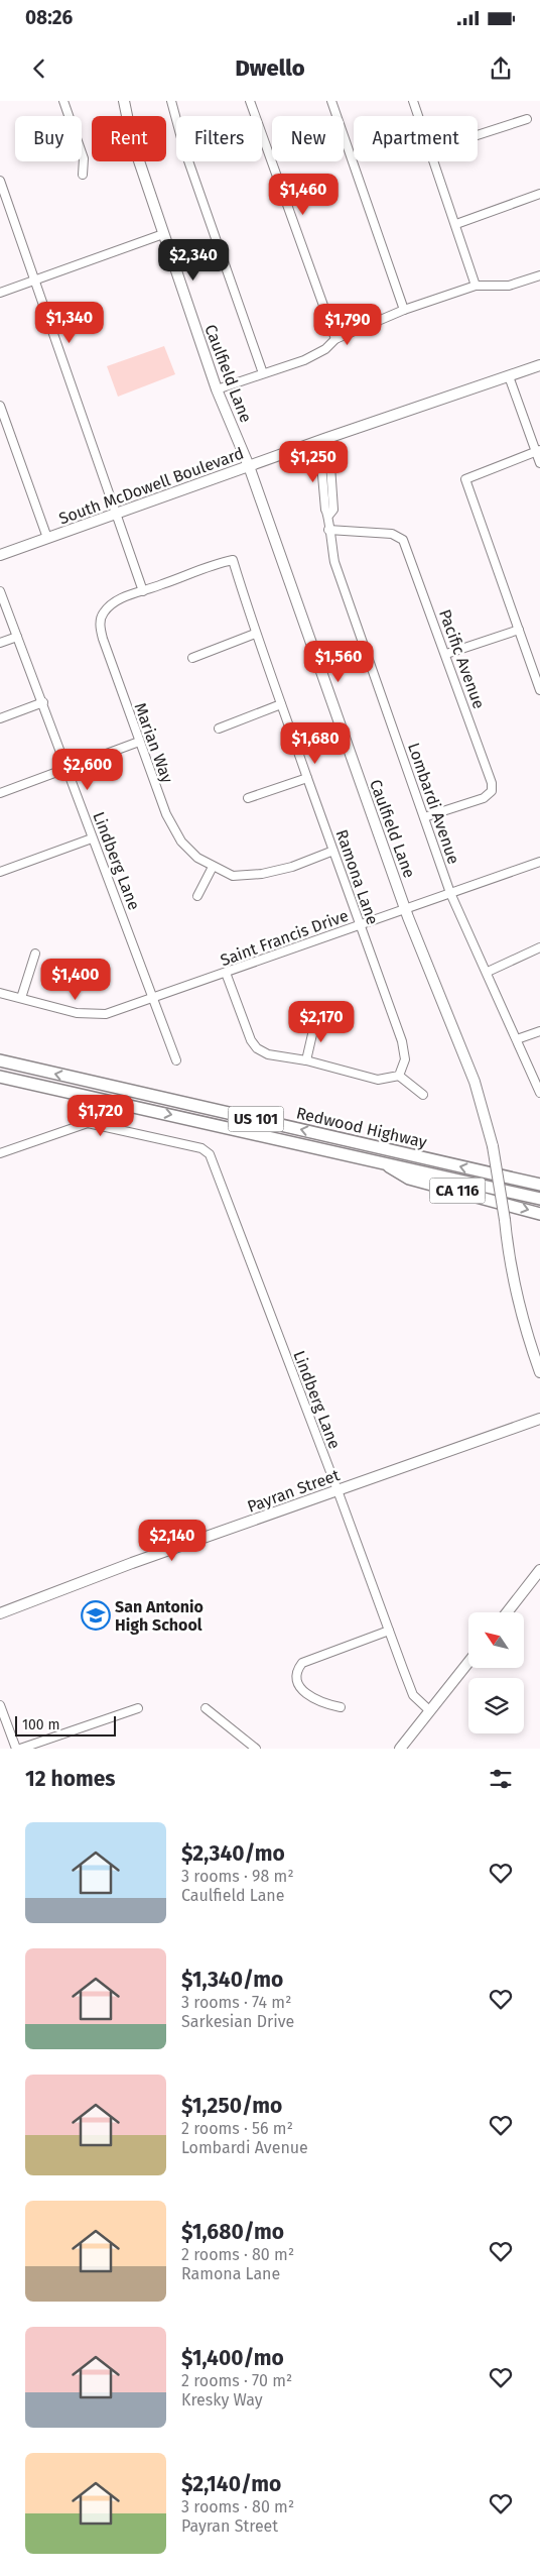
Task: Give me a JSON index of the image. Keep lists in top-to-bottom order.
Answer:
{
  "streets": {
    "highway": ["US 101", "Redwood Highway", "CA 116"],
    "main road": ["Caulfield Lane", "South McDowell Boulevard", "Payran Street"],
    "street": [
      "Pacific Avenue",
      "Marian Way",
      "Lombardi Avenue",
      "Lindberg Lane",
      "Ramona Lane",
      "Saint Francis Drive"
    ]
  },
  "crossings": [
    ["Caulfield Lane", "South McDowell Boulevard"],
    ["Caulfield Lane", "Saint Francis Drive"],
    ["South McDowell Boulevard", "Lombardi Avenue"],
    ["Pacific Avenue", "Lombardi Avenue"],
    ["Marian Way", "Ramona Lane"],
    ["Lombardi Avenue", "Saint Francis Drive"],
    ["Lindberg Lane", "Saint Francis Drive"],
    ["Lindberg Lane", "Payran Street"],
    ["Ramona Lane", "Saint Francis Drive"],
    ["Redwood Highway", "CA 116"]
  ],
  "places": {
    "school or university": ["San Antonio High School"]
  },
  "scale_bar": "100 m",
  "north": "top left",
  "page": {
    "status": "08:26",
    "header": "Dwello",
    "chip": [
      "Buy",
      "Rent",
      "Filters",
      "New",
      "Apartment"
    ],
    "price": [
      "$1,460",
      "$2,340",
      "$1,340",
      "$1,790",
      "$1,250",
      "$1,560",
      "$1,680",
      "$2,600",
      "$1,400",
      "$2,170",
      "$1,720",
      "$2,140"
    ],
    "scale": "100 m",
    "heading": "12 homes",
    "list": [
      {
        "name": "$2,340/mo",
        "note": "3 rooms · 98 m² · Caulfield Lane"
      },
      {
        "name": "$1,340/mo",
        "note": "3 rooms · 74 m² · Sarkesian Drive"
      },
      {
        "name": "$1,250/mo",
        "note": "2 rooms · 56 m² · Lombardi Avenue"
      },
      {
        "name": "$1,680/mo",
        "note": "2 rooms · 80 m² · Ramona Lane"
      },
      {
        "name": "$1,400/mo",
        "note": "2 rooms · 70 m² · Kresky Way"
      },
      {
        "name": "$2,140/mo",
        "note": "3 rooms · 80 m² · Payran Street"
      }
    ]
  }
}
